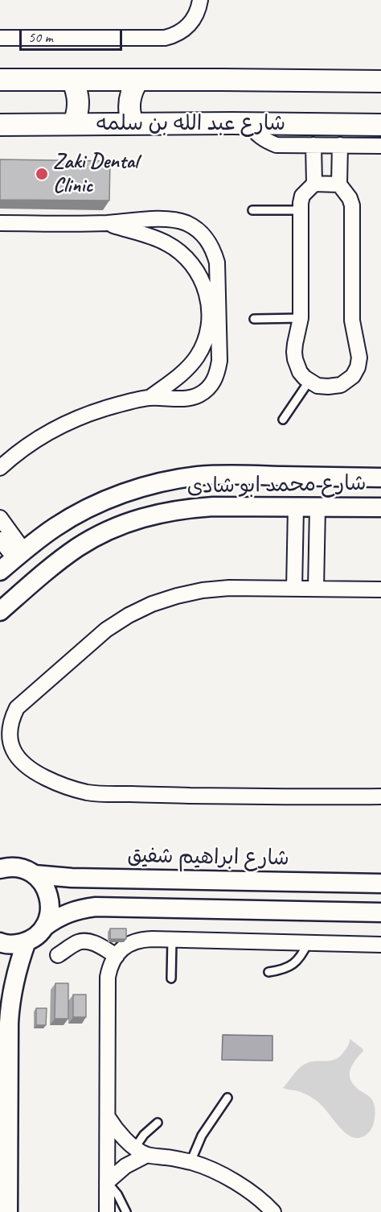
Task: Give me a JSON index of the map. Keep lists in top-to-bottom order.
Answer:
{
  "streets": {
    "main road": ["شارع عبد الله بن سلمه"],
    "street": ["شارع محمد ابو شادى", "شارع ابراهيم شفيق"]
  },
  "places": ["Zaki Dental Clinic"],
  "scale_bar": "50 m"
}
